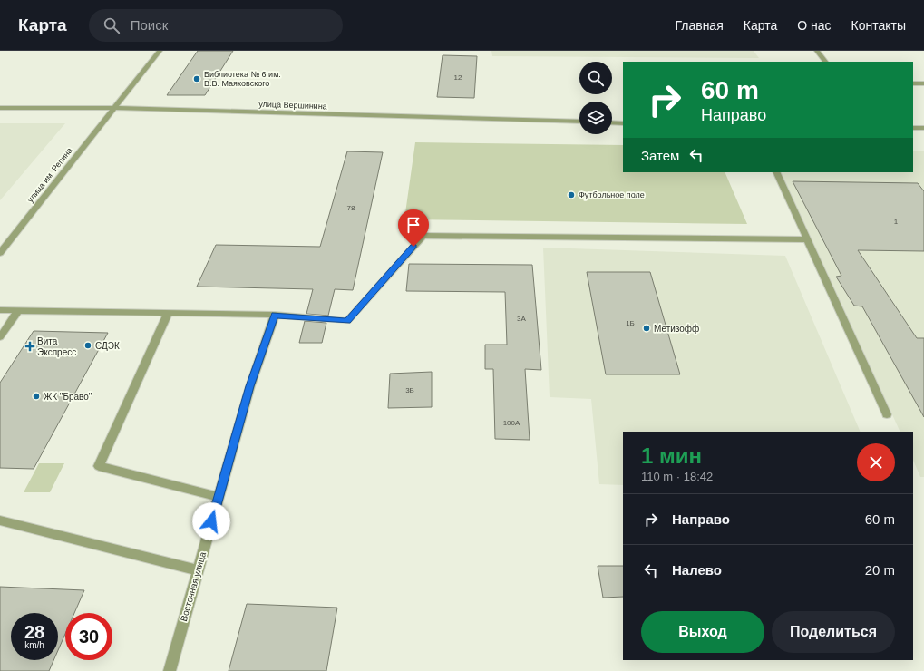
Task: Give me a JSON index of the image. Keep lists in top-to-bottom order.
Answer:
{
  "streets": {
    "street": ["улица Вершинина", "улица им. Репина", "Восточная улица"]
  },
  "crossings": [
    ["улица Вершинина", "улица им. Репина"]
  ],
  "places": {
    "other": [
      "Библиотека № 6 им. В.В. Маяковского",
      "Футбольное поле",
      "Метизофф",
      "СДЭК",
      "ЖК \"Браво\""
    ],
    "health": ["Вита Экспресс"]
  },
  "house_numbers": [
    "12",
    "78",
    "1",
    "3А",
    "1Б",
    "3Б",
    "100А"
  ],
  "page": {
    "header": "Карта",
    "search": "Поиск",
    "nav": [
      "Главная",
      "Карта",
      "О нас",
      "Контакты"
    ],
    "turn": ["60 m", "Направо"],
    "then": "Затем",
    "heading": ["1 мин", "110 m · 18:42"],
    "list": [
      {
        "name": "Направо",
        "value": "60 m"
      },
      {
        "name": "Налево",
        "value": "20 m"
      }
    ],
    "buttons": ["Выход", "Поделиться"],
    "speed": "28 km/h",
    "limit": "30"
  }
}
